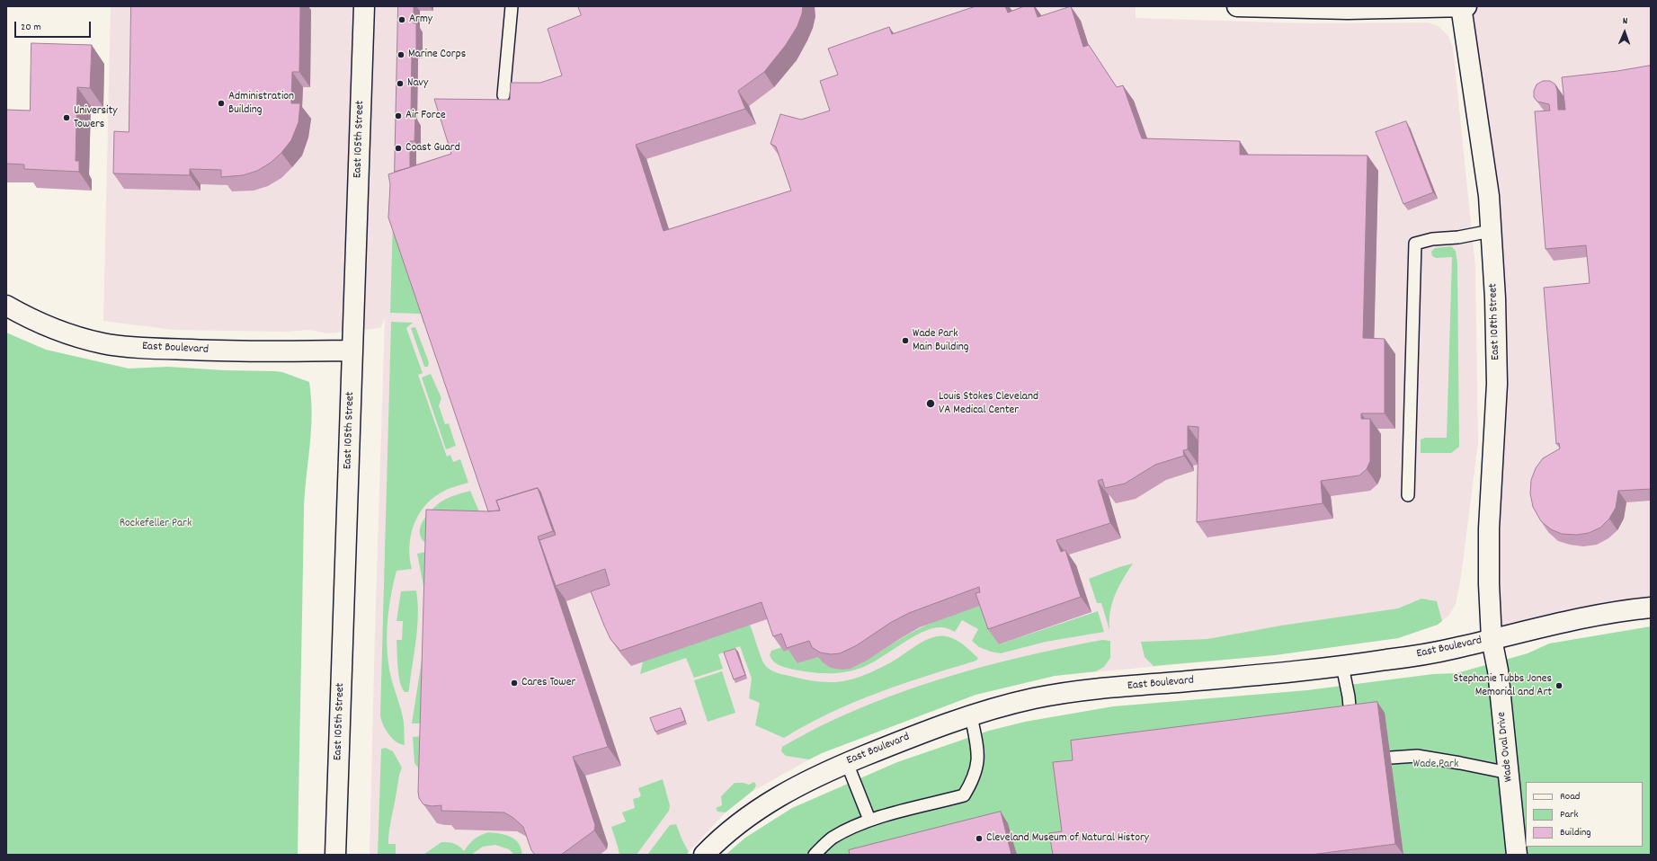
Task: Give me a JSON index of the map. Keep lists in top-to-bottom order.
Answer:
{
  "streets": {
    "street": [
      "East 105th Street",
      "East 108th Street",
      "East Boulevard",
      "Wade Oval Drive"
    ]
  },
  "crossings": [
    ["East 105th Street", "East Boulevard"],
    ["East 108th Street", "East Boulevard"],
    ["East 108th Street", "Wade Oval Drive"],
    ["East Boulevard", "Wade Oval Drive"]
  ],
  "parks": ["Rockefeller Park", "Wade Park"],
  "places": [
    "Army",
    "Marine Corps",
    "Navy",
    "Administration Building",
    "Air Force",
    "University Towers",
    "Coast Guard",
    "Wade Park Main Building",
    "Louis Stokes Cleveland VA Medical Center",
    "Cares Tower",
    "Stephanie Tubbs Jones Memorial and Art",
    "Cleveland Museum of Natural History"
  ],
  "legend": ["Road", "Park", "Building"],
  "scale_bar": "20 m",
  "north": "top"
}
